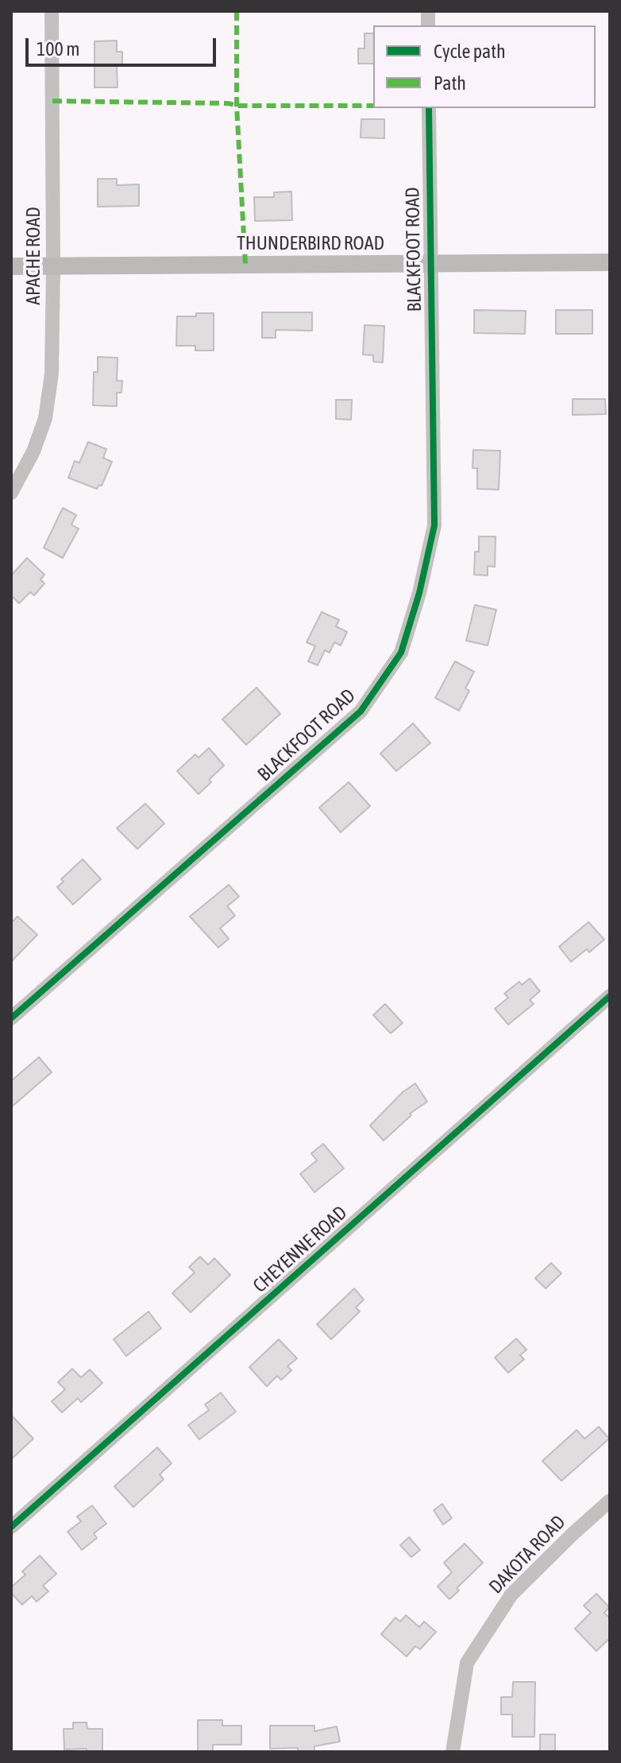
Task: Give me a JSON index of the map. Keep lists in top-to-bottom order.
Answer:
{
  "streets": {
    "main road": ["THUNDERBIRD ROAD"],
    "street": [
      "BLACKFOOT ROAD",
      "APACHE ROAD",
      "CHEYENNE ROAD",
      "DAKOTA ROAD"
    ]
  },
  "crossings": [
    ["THUNDERBIRD ROAD", "BLACKFOOT ROAD"],
    ["THUNDERBIRD ROAD", "APACHE ROAD"]
  ],
  "legend": ["Cycle path", "Path"],
  "scale_bar": "100 m"
}
